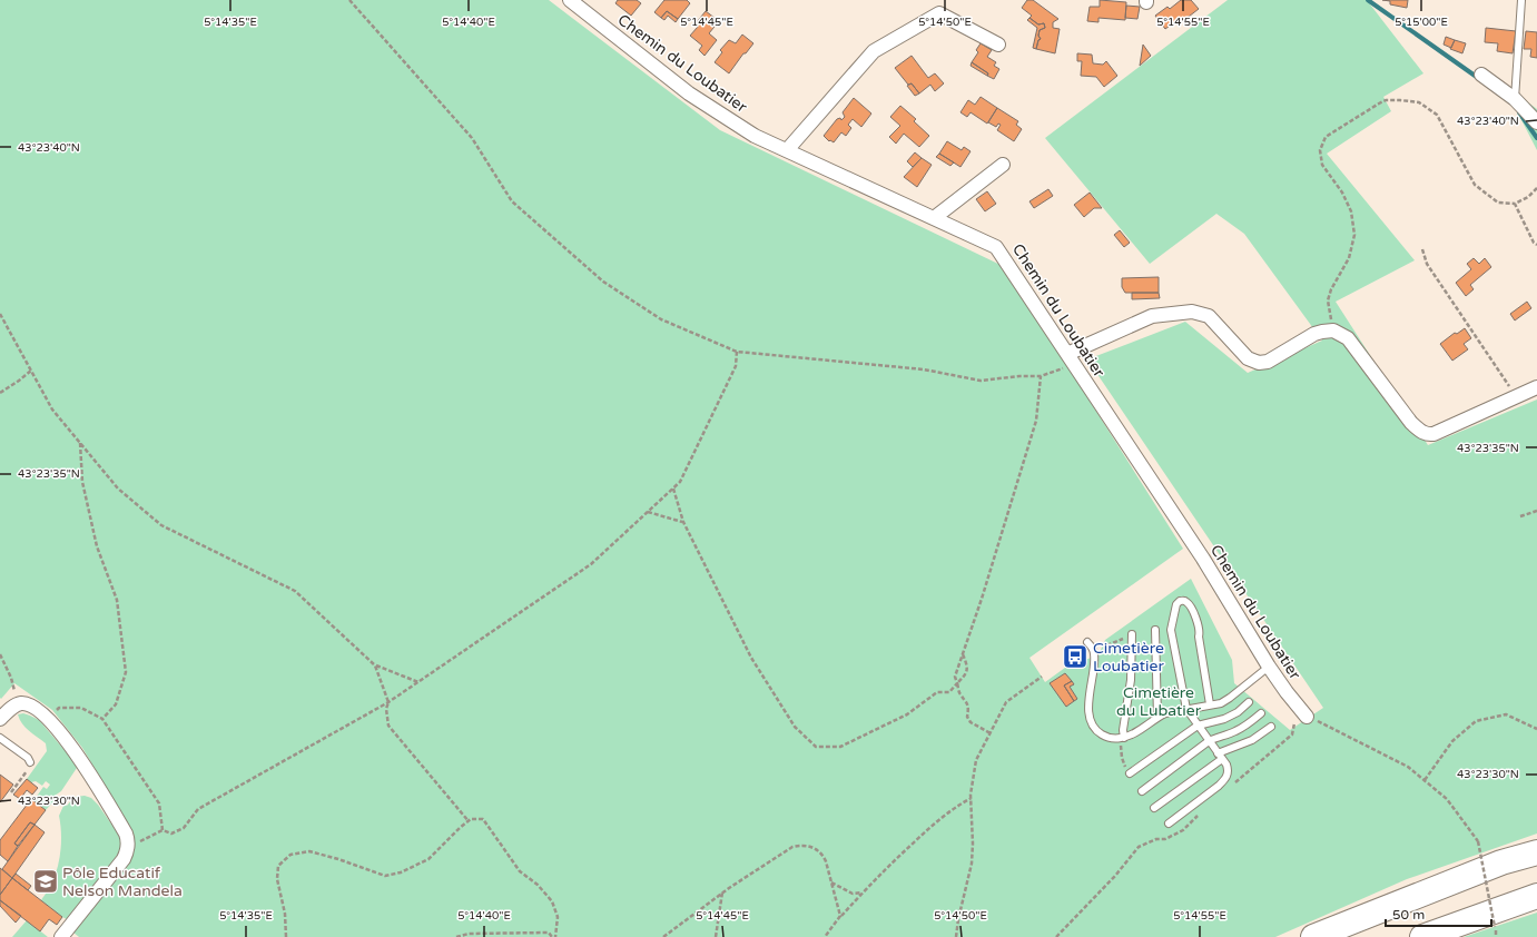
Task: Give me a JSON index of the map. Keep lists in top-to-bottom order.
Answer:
{
  "streets": {
    "street": ["Chemin du Loubatier"]
  },
  "parks": ["Cimetière du Lubatier"],
  "places": {
    "bus stop": ["Cimetière Loubatier"],
    "school or university": ["Pôle Educatif Nelson Mandela"]
  },
  "scale_bar": "50 m",
  "coordinates": [
    "5°14'35\"E",
    "5°14'40\"E",
    "5°14'45\"E",
    "5°14'50\"E",
    "5°14'55\"E",
    "5°15'00\"E",
    "43°23'40\"N",
    "43°23'35\"N",
    "43°23'30\"N"
  ]
}
